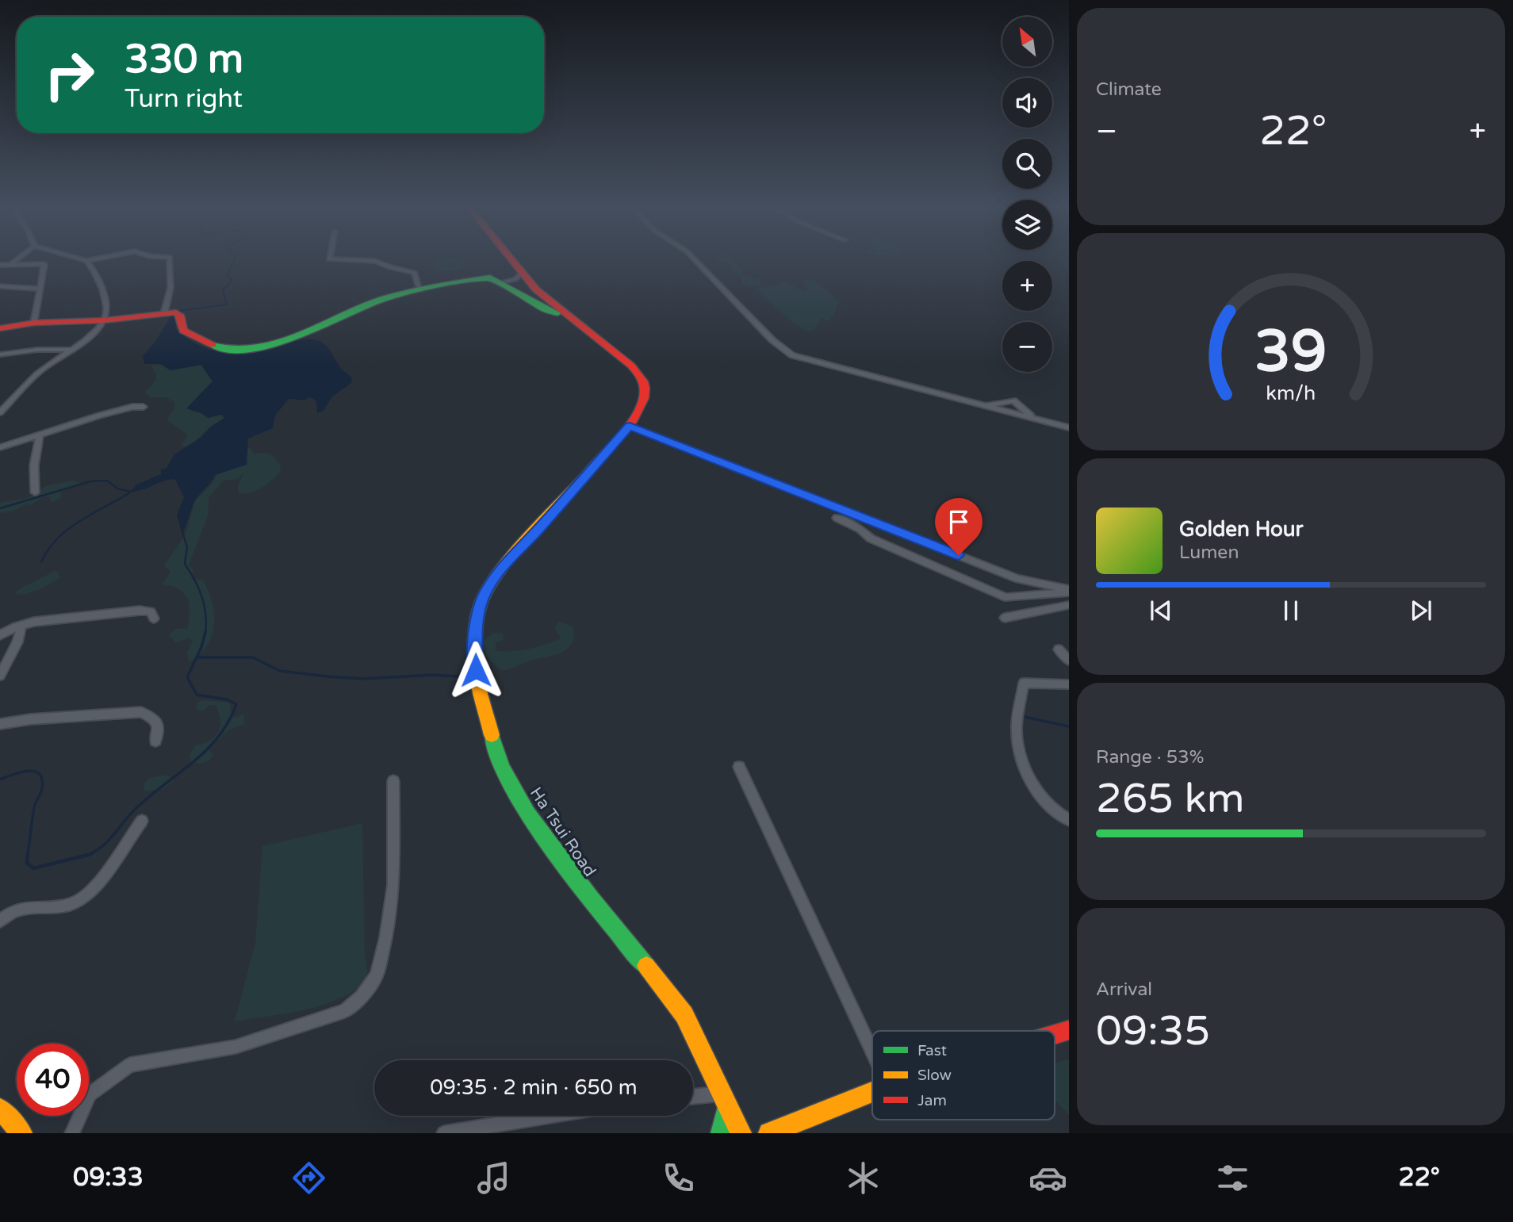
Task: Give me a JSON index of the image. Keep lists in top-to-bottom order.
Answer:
{
  "streets": {
    "street": ["Ha Tsui Road"]
  },
  "legend": ["Fast", "Slow", "Jam"],
  "north": "top left",
  "page": {
    "tile": [
      "Climate",
      ["Range · 53%", "265 km"],
      ["Arrival", "09:35"]
    ],
    "map_buttons": ["+", "−"],
    "turn": ["330 m", "Turn right"],
    "heat": ["−", "22°", "+"],
    "song": ["Golden Hour", "Lumen"],
    "limit": "40",
    "trip": "09:35 · 2 min · 650 m",
    "tabs": ["09:33", "22°"],
    "gauge": ["39", "km/h"]
  }
}
